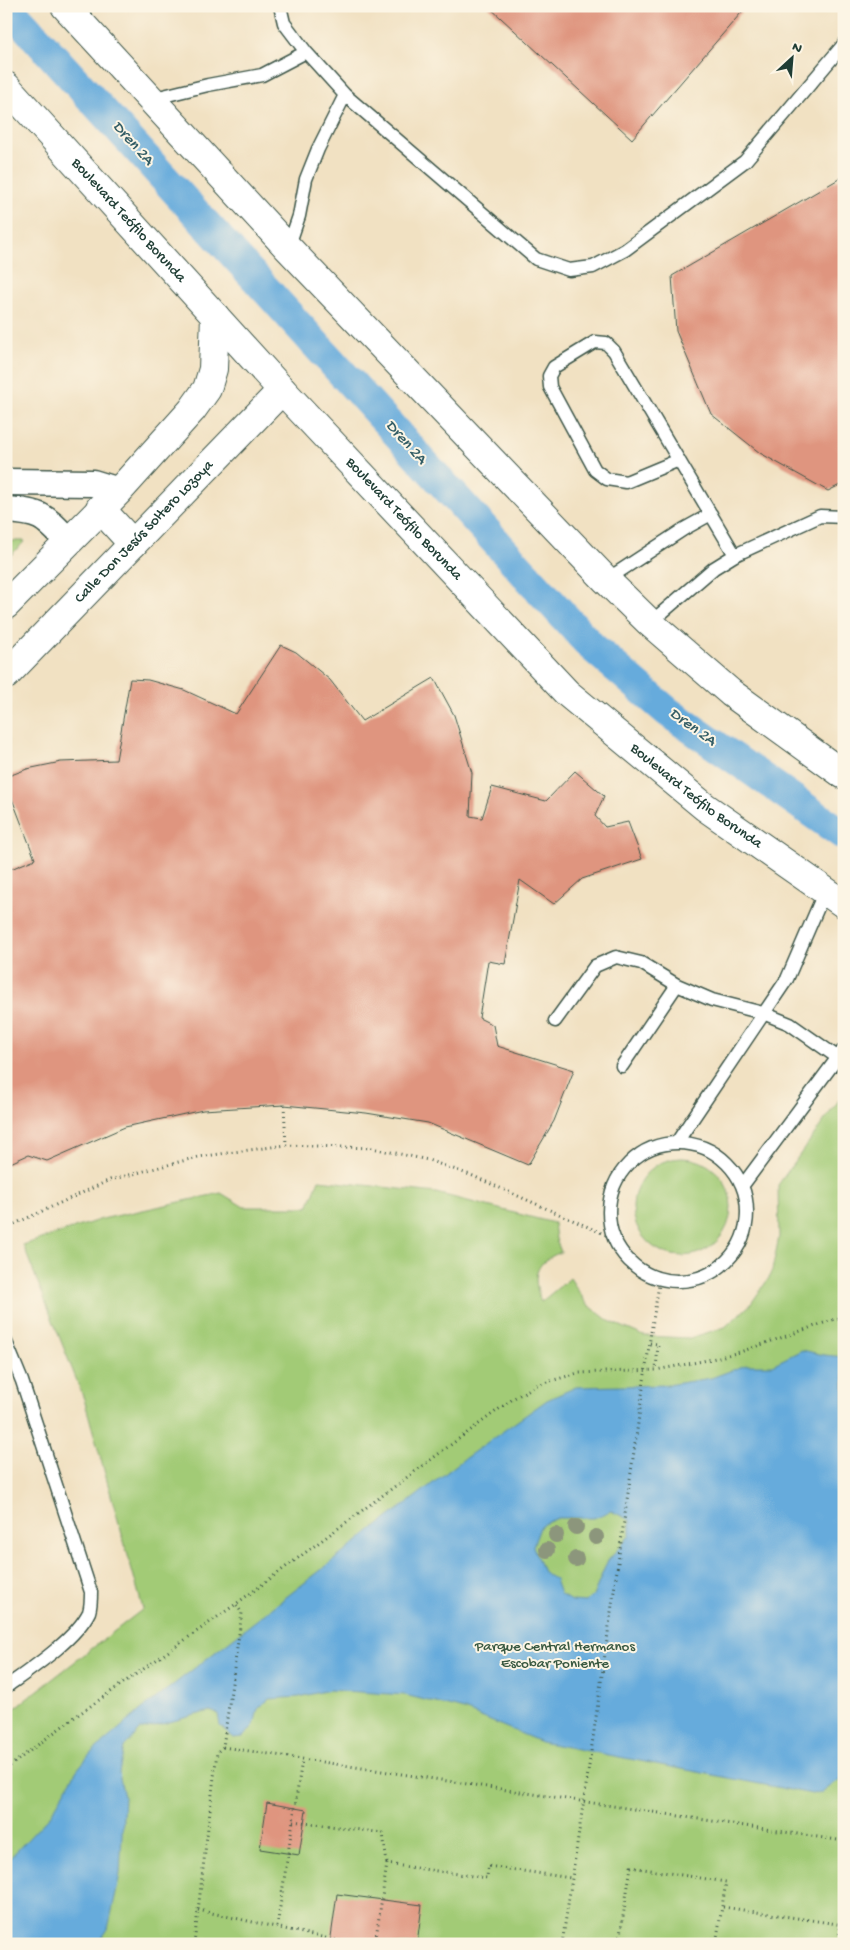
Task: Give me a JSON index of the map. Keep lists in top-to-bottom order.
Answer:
{
  "streets": {
    "main road": ["Boulevard Teófilo Borunda", "Calle Don Jesús Soltero Lozoya"]
  },
  "crossings": [
    ["Boulevard Teófilo Borunda", "Calle Don Jesús Soltero Lozoya"]
  ],
  "water": ["Dren 2A"],
  "parks": ["Parque Central Hermanos Escobar Poniente"],
  "north": "top right"
}
